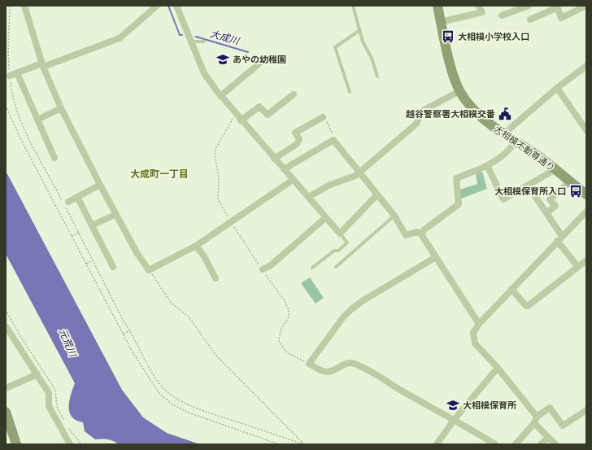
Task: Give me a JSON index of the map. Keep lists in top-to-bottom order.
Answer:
{
  "streets": {
    "street": ["大相模不動尊通り"]
  },
  "districts": ["大成町一丁目"],
  "water": ["大成川", "元荒川"],
  "places": {
    "bus stop": ["大相模小学校入口", "大相模保育所入口"],
    "school or university": ["あやの幼稚園", "大相模保育所"],
    "public building": ["越谷警察署大相模交番"]
  }
}
